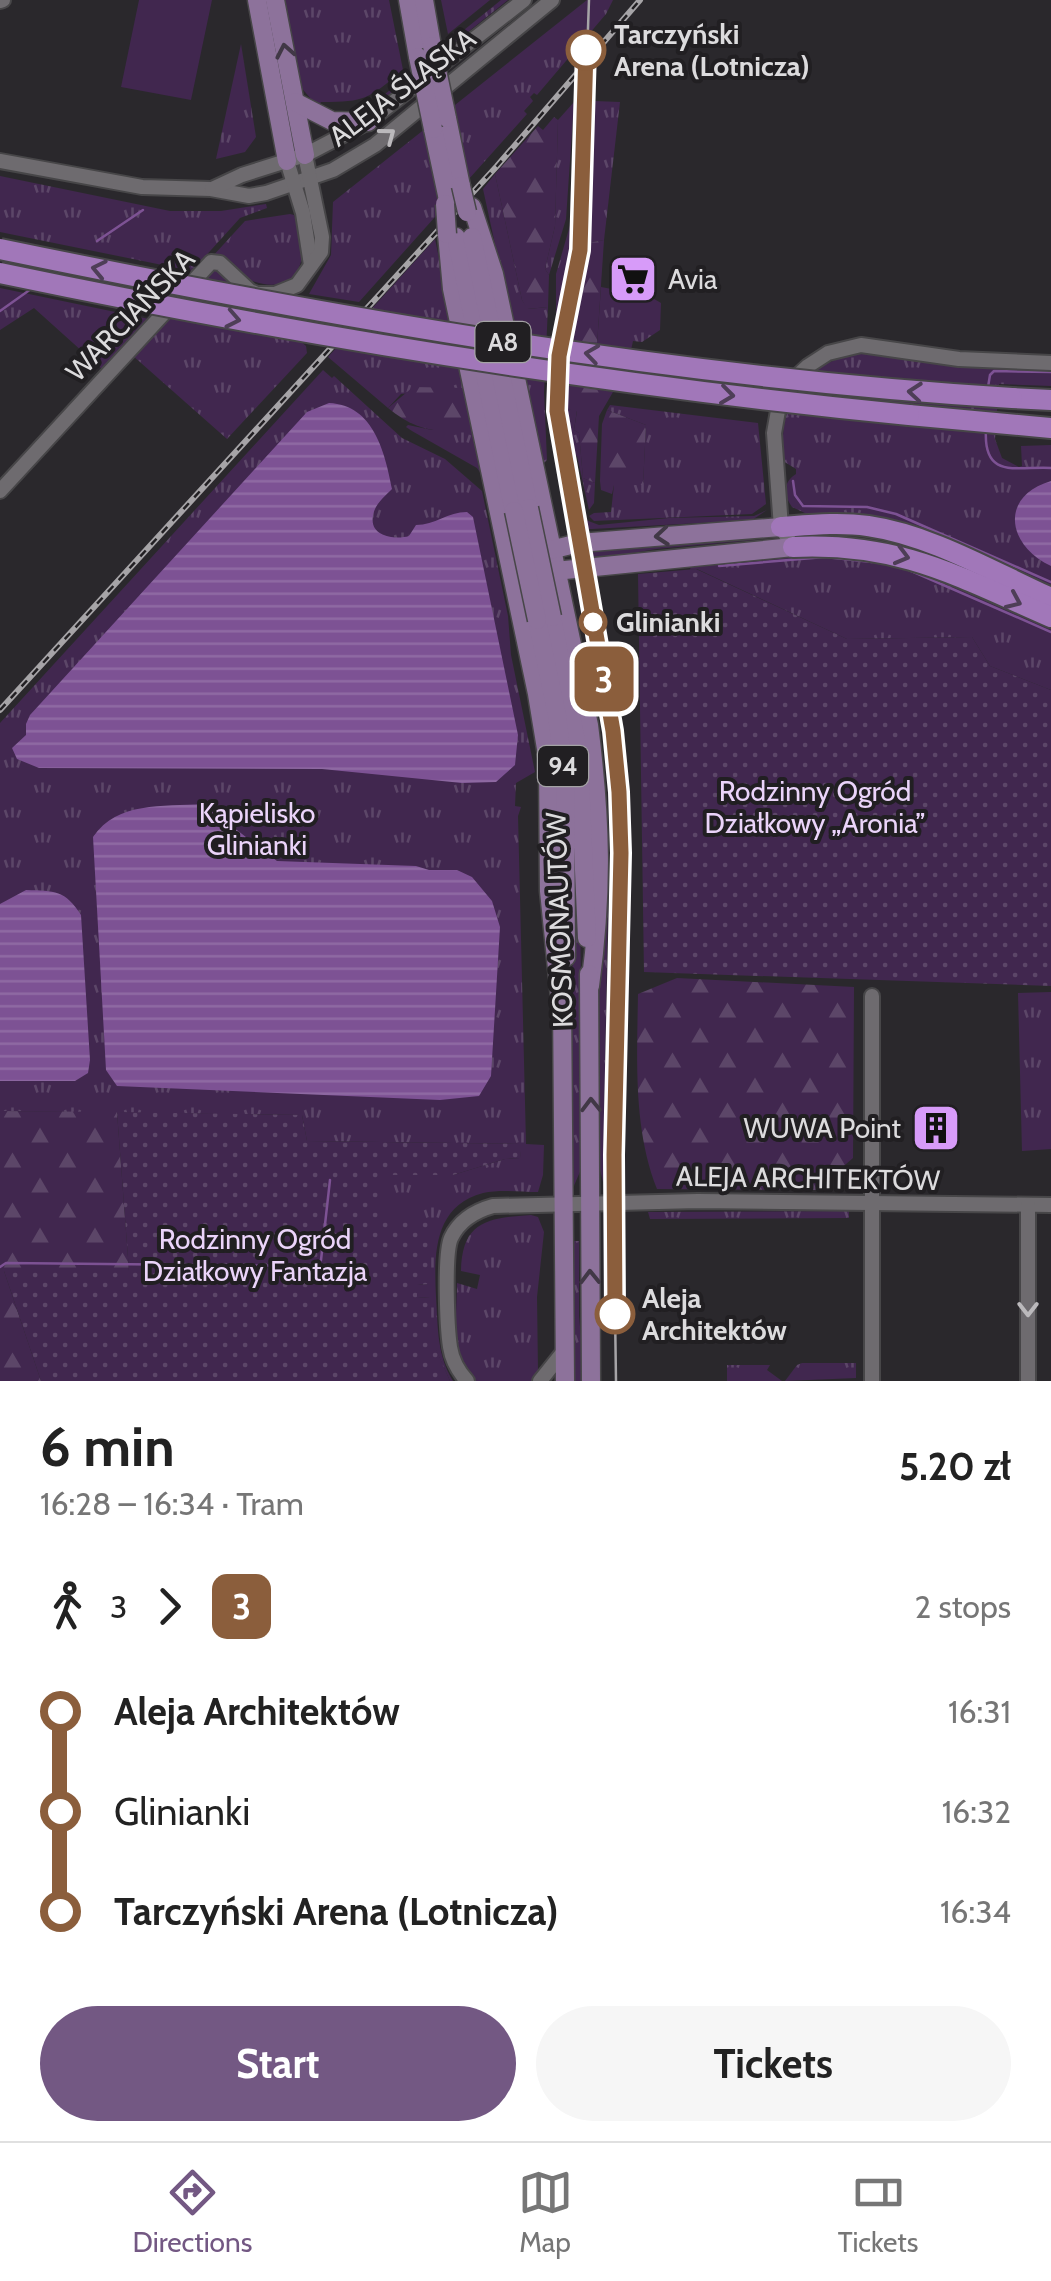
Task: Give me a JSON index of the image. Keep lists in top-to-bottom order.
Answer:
{
  "streets": {
    "highway": ["A8"],
    "main road": ["94", "KOSMONAUTÓW"],
    "street": ["ALEJA ŚLĄSKA", "WARCIAŃSKA", "ALEJA ARCHITEKTÓW"]
  },
  "crossings": [
    ["94", "KOSMONAUTÓW"],
    ["KOSMONAUTÓW", "ALEJA ARCHITEKTÓW"]
  ],
  "parks": ["Rodzinny Ogród Działkowy „Aronia”", "Kąpielisko Glinianki", "Rodzinny Ogród Działkowy Fantazja"],
  "places": {
    "other": ["Tarczyński Arena (Lotnicza)", "Glinianki", "Aleja Architektów"],
    "supermarket": ["Avia"],
    "building": ["WUWA Point"]
  },
  "lines": ["tram line 3"],
  "page": {
    "on_map": "3",
    "heading": ["6 min", "16:28 – 16:34 · Tram", "5.20 zł"],
    "legs": ["3", "3", "2 stops"],
    "list": [
      {
        "name": "Aleja Architektów",
        "value": "16:31"
      },
      {
        "name": "Glinianki",
        "value": "16:32"
      },
      {
        "name": "Tarczyński Arena (Lotnicza)",
        "value": "16:34"
      }
    ],
    "buttons": ["Start", "Tickets"],
    "tabs": ["Directions", "Map", "Tickets"]
  }
}
